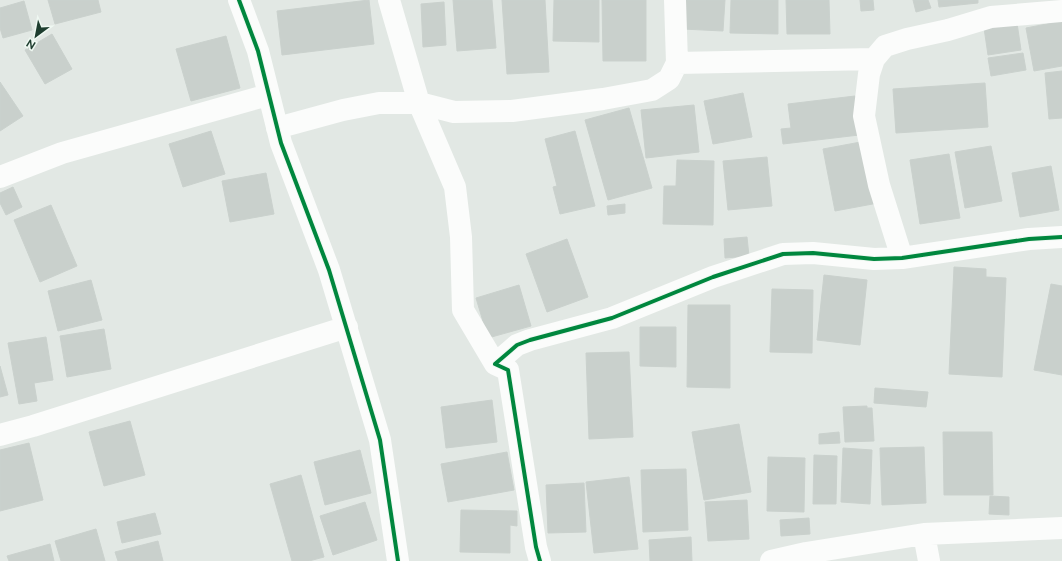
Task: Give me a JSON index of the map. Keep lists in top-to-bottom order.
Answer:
{
  "north": "bottom left"
}
